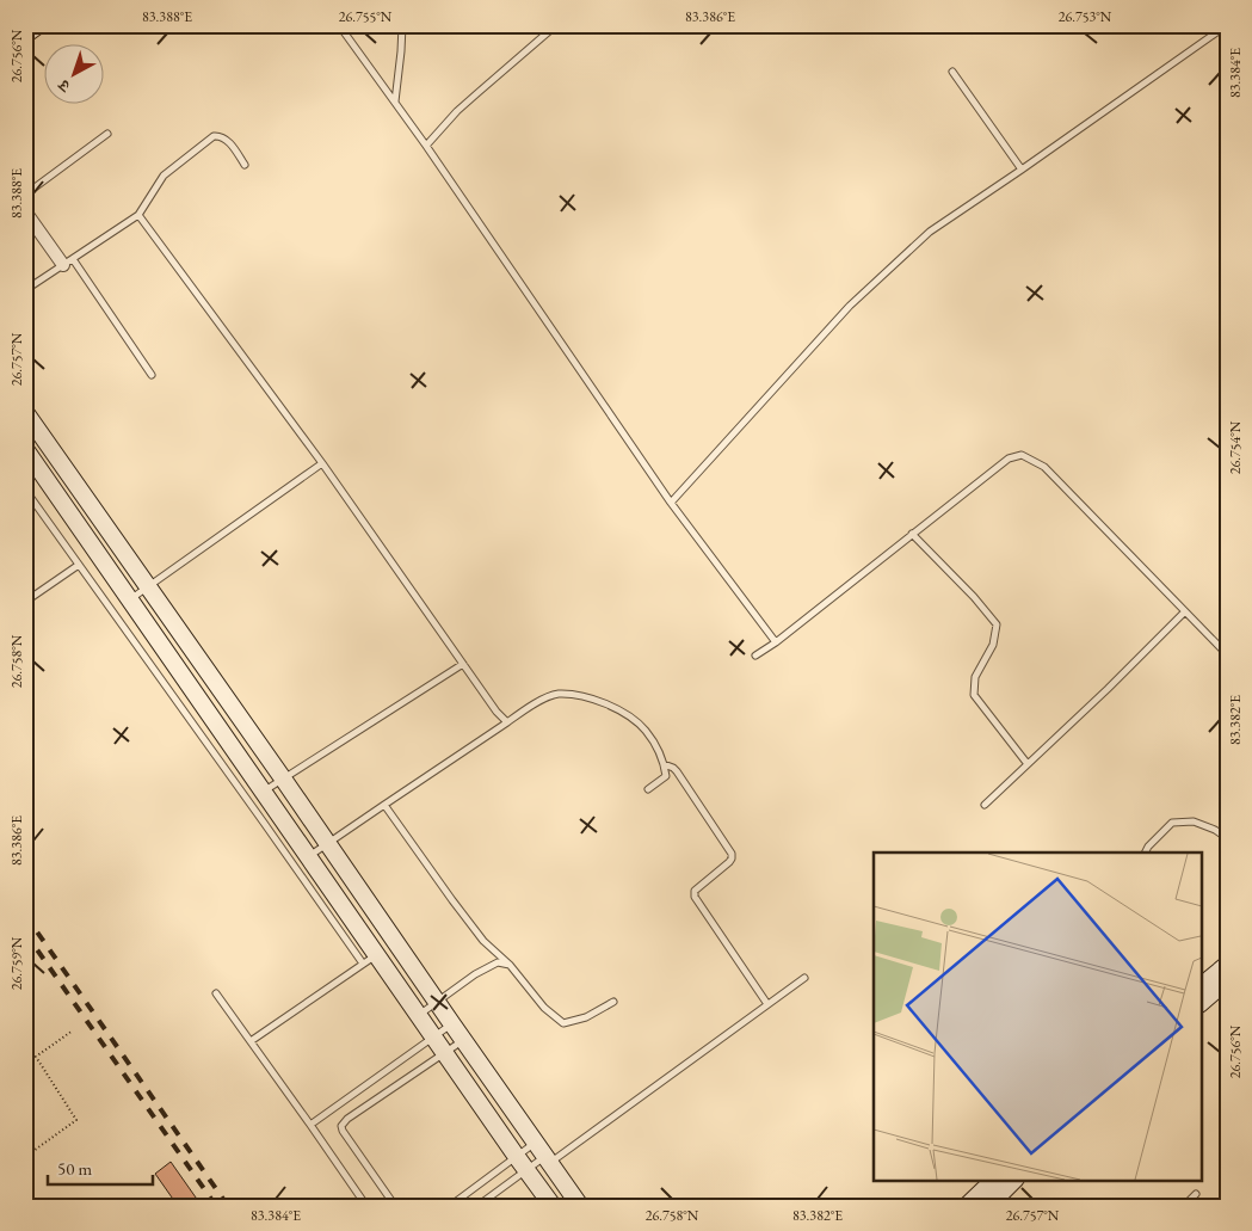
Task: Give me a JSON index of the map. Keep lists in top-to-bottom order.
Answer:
{
  "scale_bar": "50 m",
  "north": "bottom left",
  "coordinates": [
    "83.388°E",
    "26.755°N",
    "83.386°E",
    "26.753°N",
    "26.756°N",
    "83.384°E",
    "26.757°N",
    "26.754°N",
    "26.758°N",
    "83.382°E",
    "26.759°N"
  ]
}
